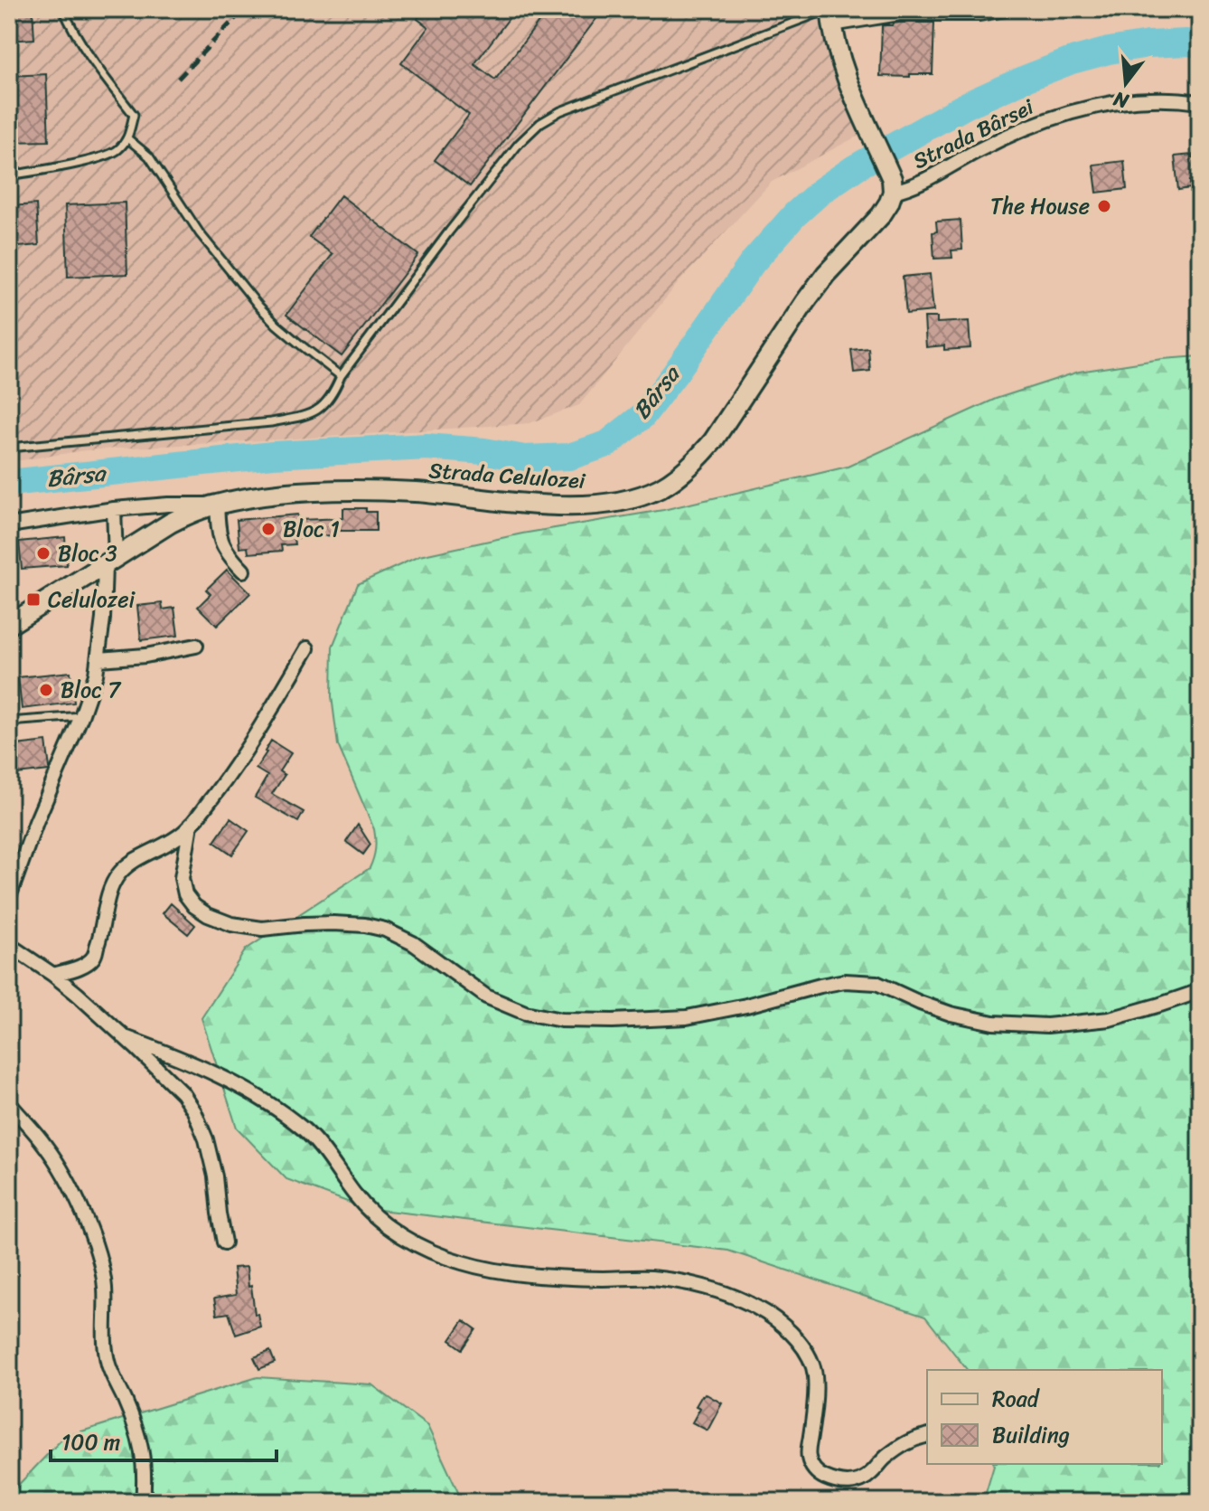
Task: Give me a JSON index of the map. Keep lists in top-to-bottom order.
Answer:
{
  "streets": {
    "street": ["Strada Bârsei", "Strada Celulozei"]
  },
  "crossings": [
    ["Strada Bârsei", "Strada Celulozei"]
  ],
  "water": ["Bârsa"],
  "places": {
    "other": [
      "The House",
      "Bloc 1",
      "Bloc 3",
      "Bloc 7"
    ],
    "transit": ["Celulozei"]
  },
  "legend": ["Road", "Building"],
  "scale_bar": "100 m",
  "north": "bottom"
}
